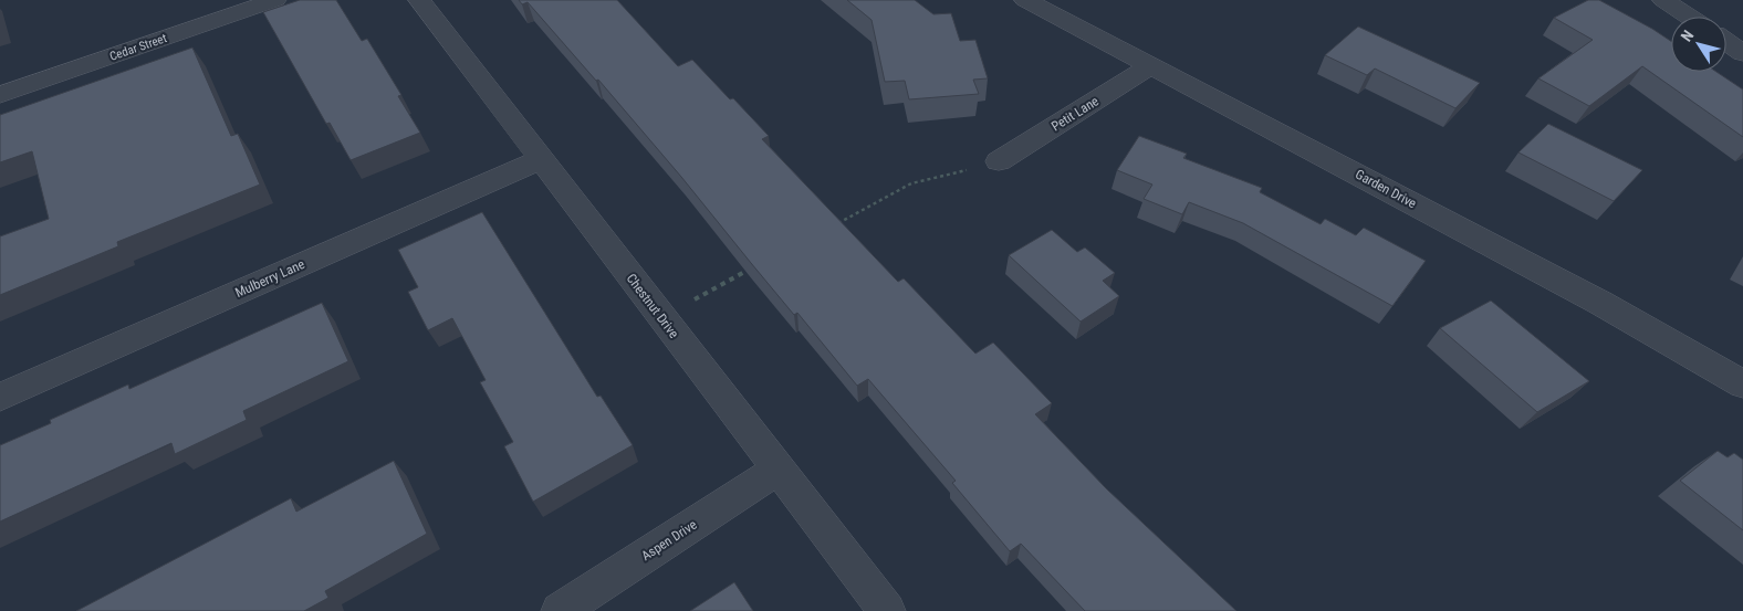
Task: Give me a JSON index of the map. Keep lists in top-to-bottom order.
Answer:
{
  "streets": {
    "street": [
      "Cedar Street",
      "Petit Lane",
      "Garden Drive",
      "Mulberry Lane",
      "Chestnut Drive",
      "Aspen Drive"
    ]
  },
  "crossings": [
    ["Petit Lane", "Garden Drive"],
    ["Mulberry Lane", "Chestnut Drive"],
    ["Chestnut Drive", "Aspen Drive"]
  ],
  "north": "top left"
}
